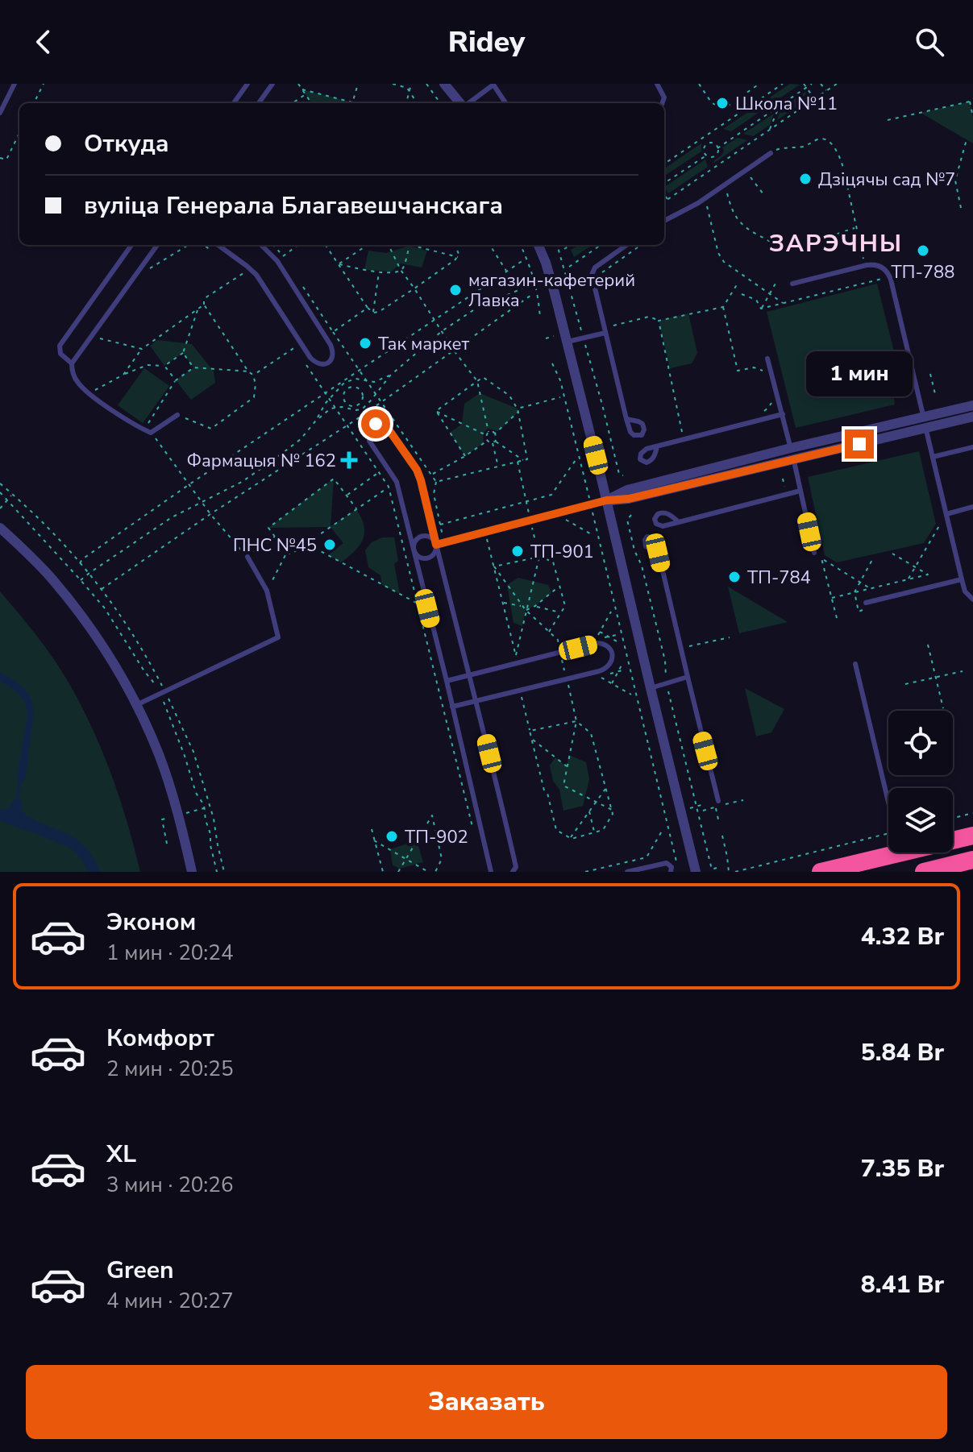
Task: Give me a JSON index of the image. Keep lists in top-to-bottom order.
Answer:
{
  "districts": ["ЗАРЭЧНЫ"],
  "places": {
    "other": [
      "Школа №11",
      "Дзіцячы сад №7",
      "ТП-788",
      "магазин-кафетерий Лавка",
      "Так маркет",
      "ПНС №45",
      "ТП-901",
      "ТП-784",
      "ТП-902"
    ],
    "health": ["Фармацыя № 162"]
  },
  "page": {
    "header": "Ridey",
    "banner": ["Откуда", "вуліца Генерала Благавешчанскага"],
    "bubble": "1 мин",
    "list": [
      {
        "name": "Эконом",
        "note": "1 мин · 20:24",
        "value": "4.32 Br"
      },
      {
        "name": "Комфорт",
        "note": "2 мин · 20:25",
        "value": "5.84 Br"
      },
      {
        "name": "XL",
        "note": "3 мин · 20:26",
        "value": "7.35 Br"
      },
      {
        "name": "Green",
        "note": "4 мин · 20:27",
        "value": "8.41 Br"
      }
    ],
    "buttons": "Заказать"
  }
}
